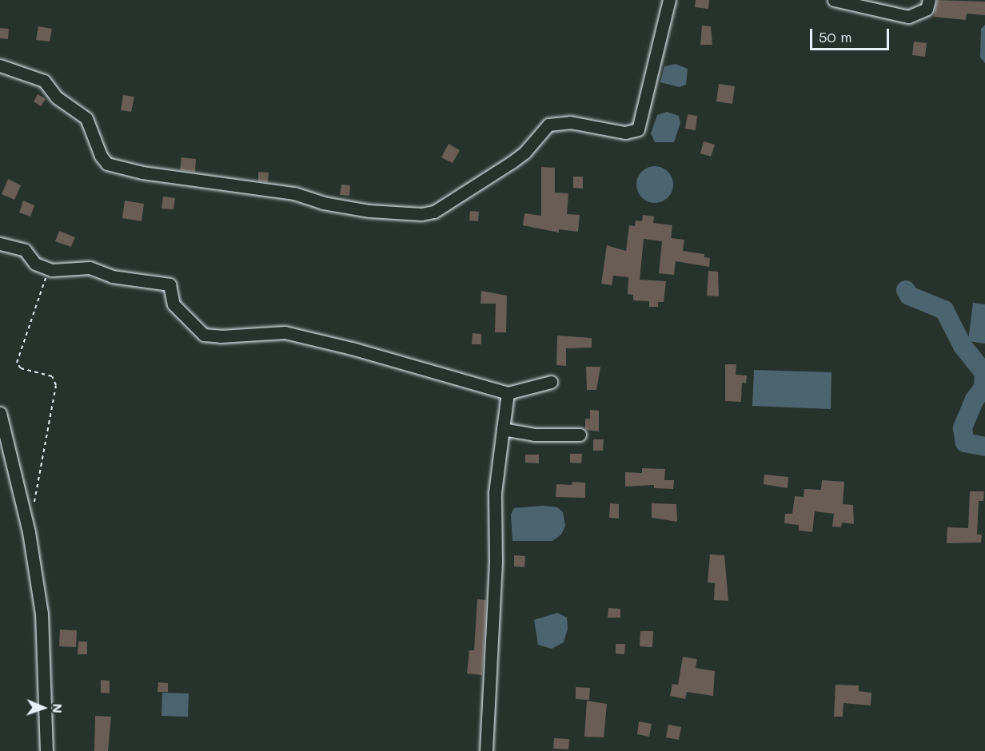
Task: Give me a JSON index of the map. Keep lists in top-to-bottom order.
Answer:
{
  "scale_bar": "50 m",
  "north": "right"
}
